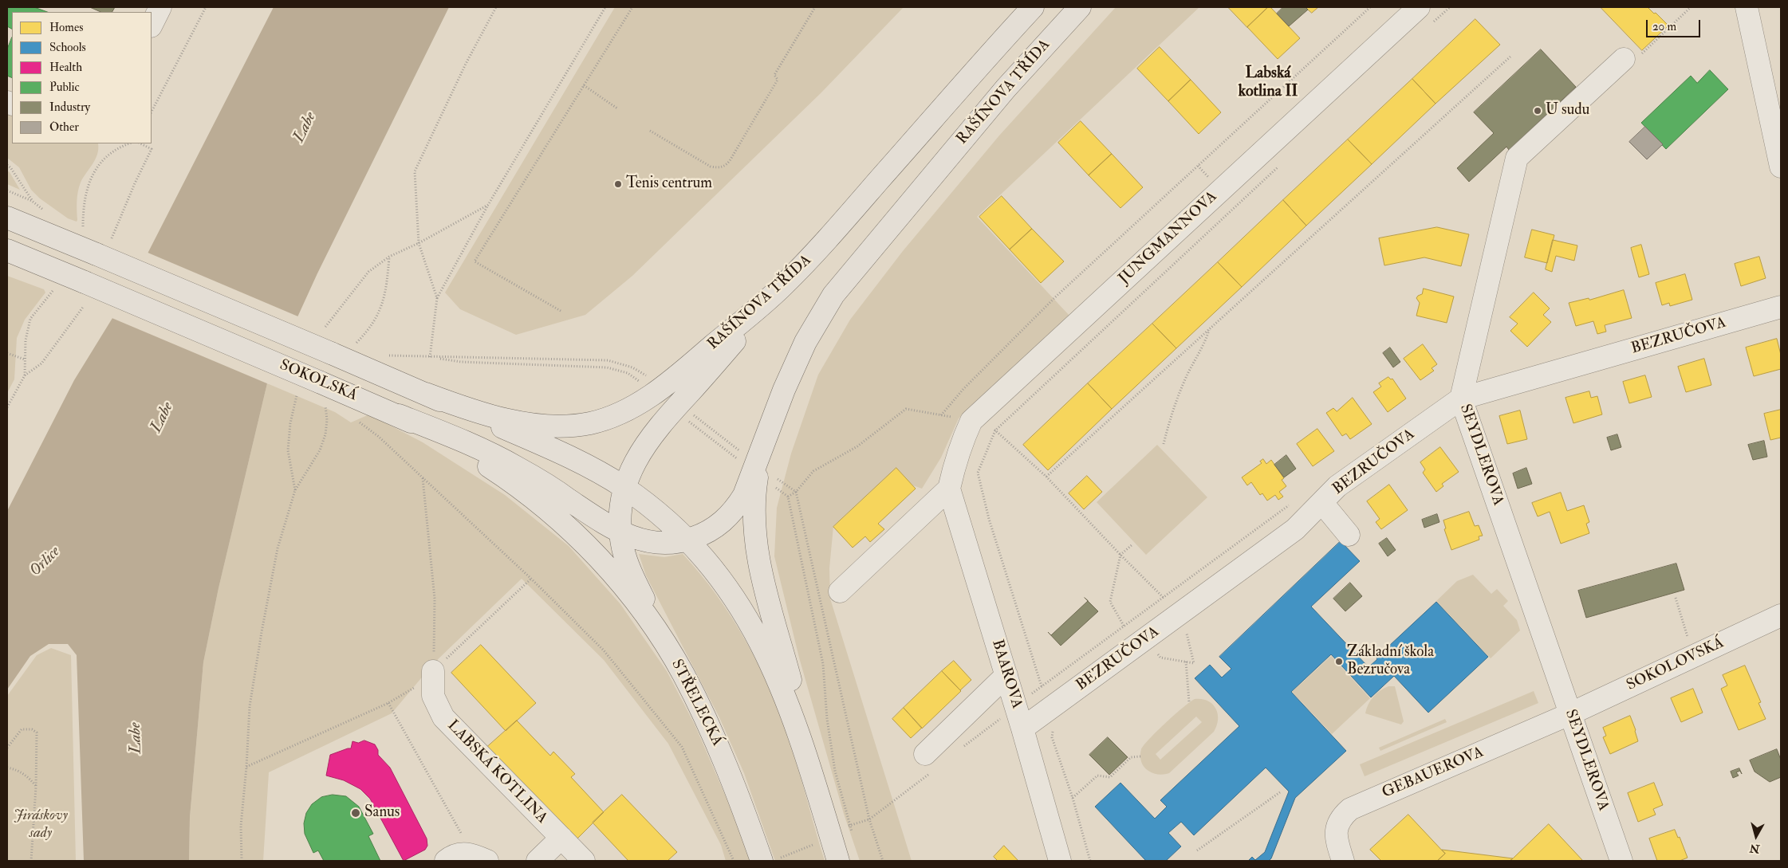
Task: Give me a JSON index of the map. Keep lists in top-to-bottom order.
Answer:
{
  "streets": {
    "main road": ["RAŠÍNOVA TŘÍDA", "SOKOLSKÁ", "STŘELECKÁ"],
    "street": [
      "JUNGMANNOVA",
      "BEZRUČOVA",
      "SEYDLEROVA",
      "SOKOLOVSKÁ",
      "BAAROVA",
      "LABSKÁ KOTLINA",
      "GEBAUEROVA"
    ]
  },
  "crossings": [
    ["RAŠÍNOVA TŘÍDA", "SOKOLSKÁ"],
    ["JUNGMANNOVA", "BAAROVA"],
    ["BEZRUČOVA", "SEYDLEROVA"],
    ["BEZRUČOVA", "BAAROVA"],
    ["SOKOLSKÁ", "STŘELECKÁ"],
    ["SEYDLEROVA", "SOKOLOVSKÁ"],
    ["SEYDLEROVA", "GEBAUEROVA"],
    ["SOKOLOVSKÁ", "GEBAUEROVA"]
  ],
  "districts": ["Labská kotlina II"],
  "water": ["Labe", "Orlice"],
  "parks": ["Jiráskovy sady"],
  "places": [
    "U sudu",
    "Tenis centrum",
    "Základní škola Bezručova",
    "Sanus"
  ],
  "legend": [
    "Homes",
    "Schools",
    "Health",
    "Public",
    "Industry",
    "Other"
  ],
  "scale_bar": "20 m",
  "north": "bottom"
}
